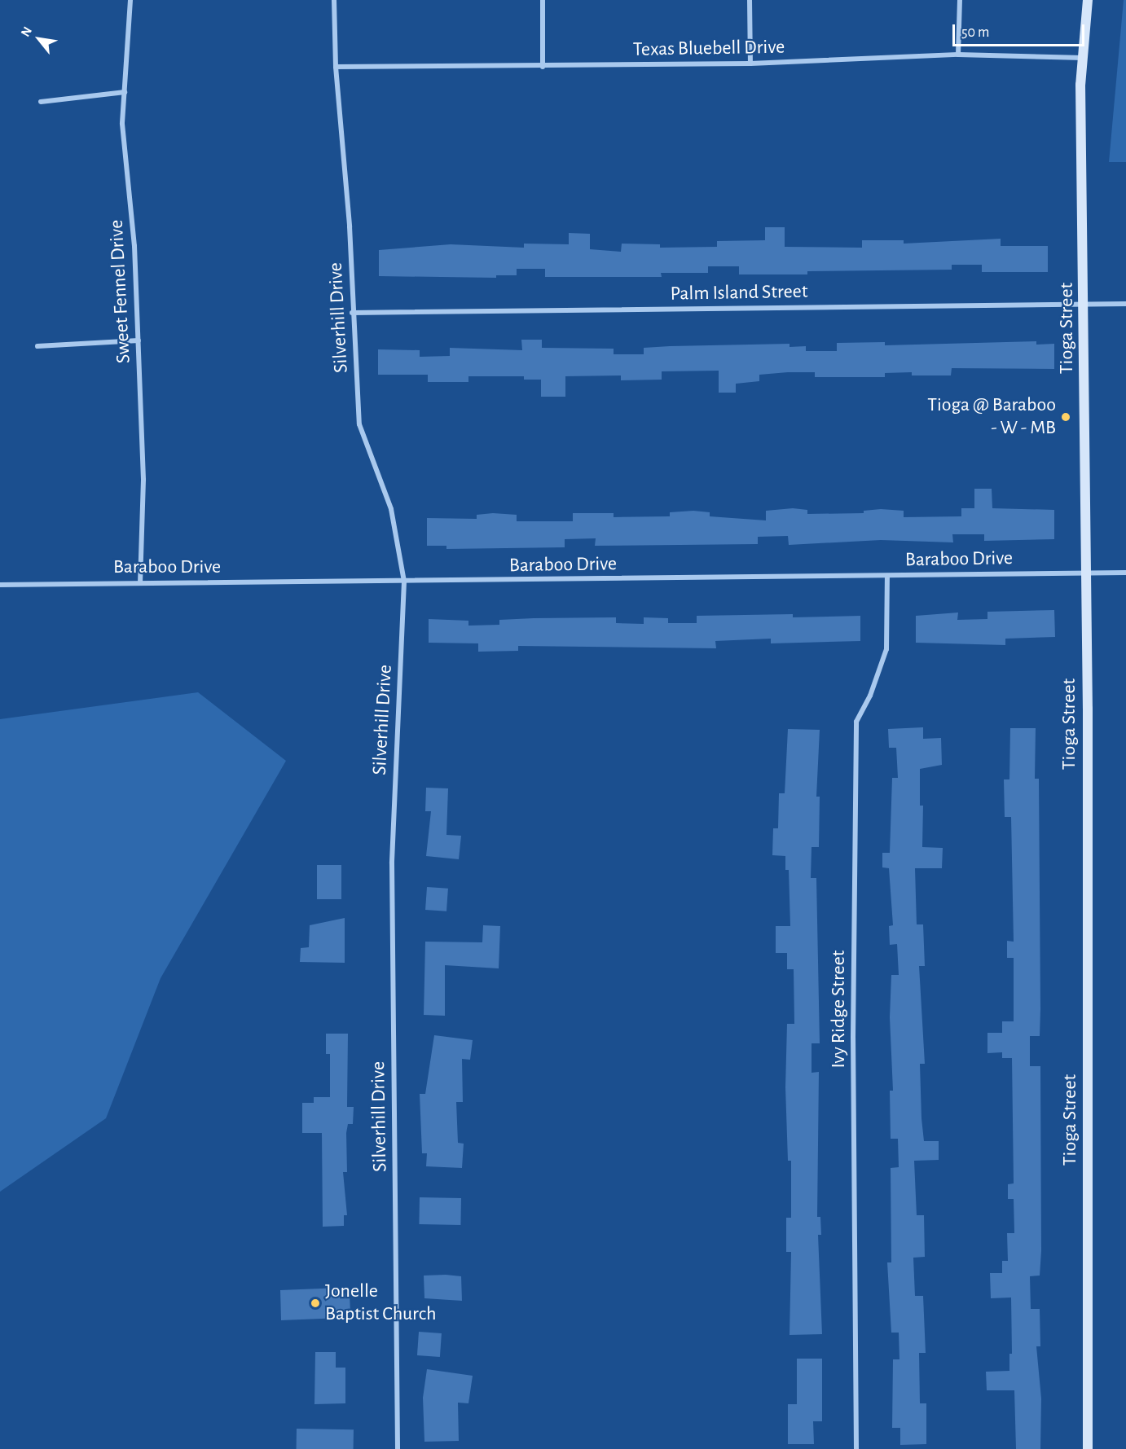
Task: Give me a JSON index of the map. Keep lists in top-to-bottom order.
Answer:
{
  "streets": {
    "street": [
      "Texas Bluebell Drive",
      "Sweet Fennel Drive",
      "Palm Island Street",
      "Silverhill Drive",
      "Tioga Street",
      "Baraboo Drive",
      "Ivy Ridge Street"
    ]
  },
  "crossings": [
    ["Texas Bluebell Drive", "Silverhill Drive"],
    ["Texas Bluebell Drive", "Tioga Street"],
    ["Sweet Fennel Drive", "Baraboo Drive"],
    ["Palm Island Street", "Silverhill Drive"],
    ["Palm Island Street", "Tioga Street"],
    ["Silverhill Drive", "Baraboo Drive"],
    ["Tioga Street", "Baraboo Drive"],
    ["Baraboo Drive", "Ivy Ridge Street"]
  ],
  "places": ["Tioga @ Baraboo - W - MB", "Jonelle Baptist Church"],
  "scale_bar": "50 m",
  "north": "top left"
}
